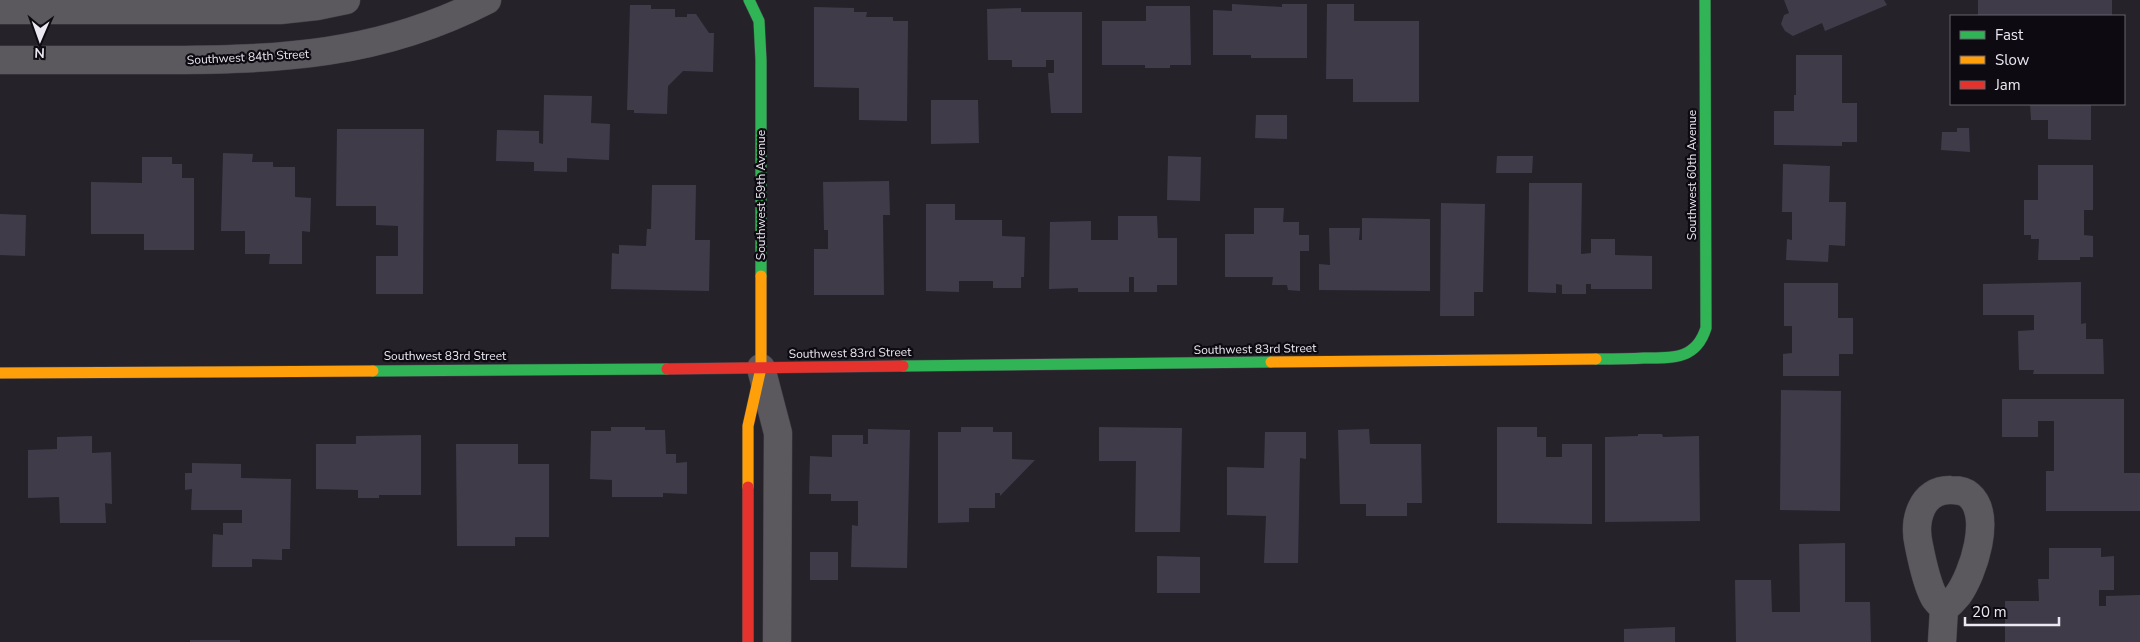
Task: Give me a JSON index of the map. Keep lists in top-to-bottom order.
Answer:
{
  "streets": {
    "street": [
      "Southwest 84th Street",
      "Southwest 60th Avenue",
      "Southwest 59th Avenue",
      "Southwest 83rd Street"
    ]
  },
  "crossings": [
    ["Southwest 60th Avenue", "Southwest 83rd Street"],
    ["Southwest 59th Avenue", "Southwest 83rd Street"]
  ],
  "legend": ["Fast", "Slow", "Jam"],
  "scale_bar": "20 m",
  "north": "bottom"
}
